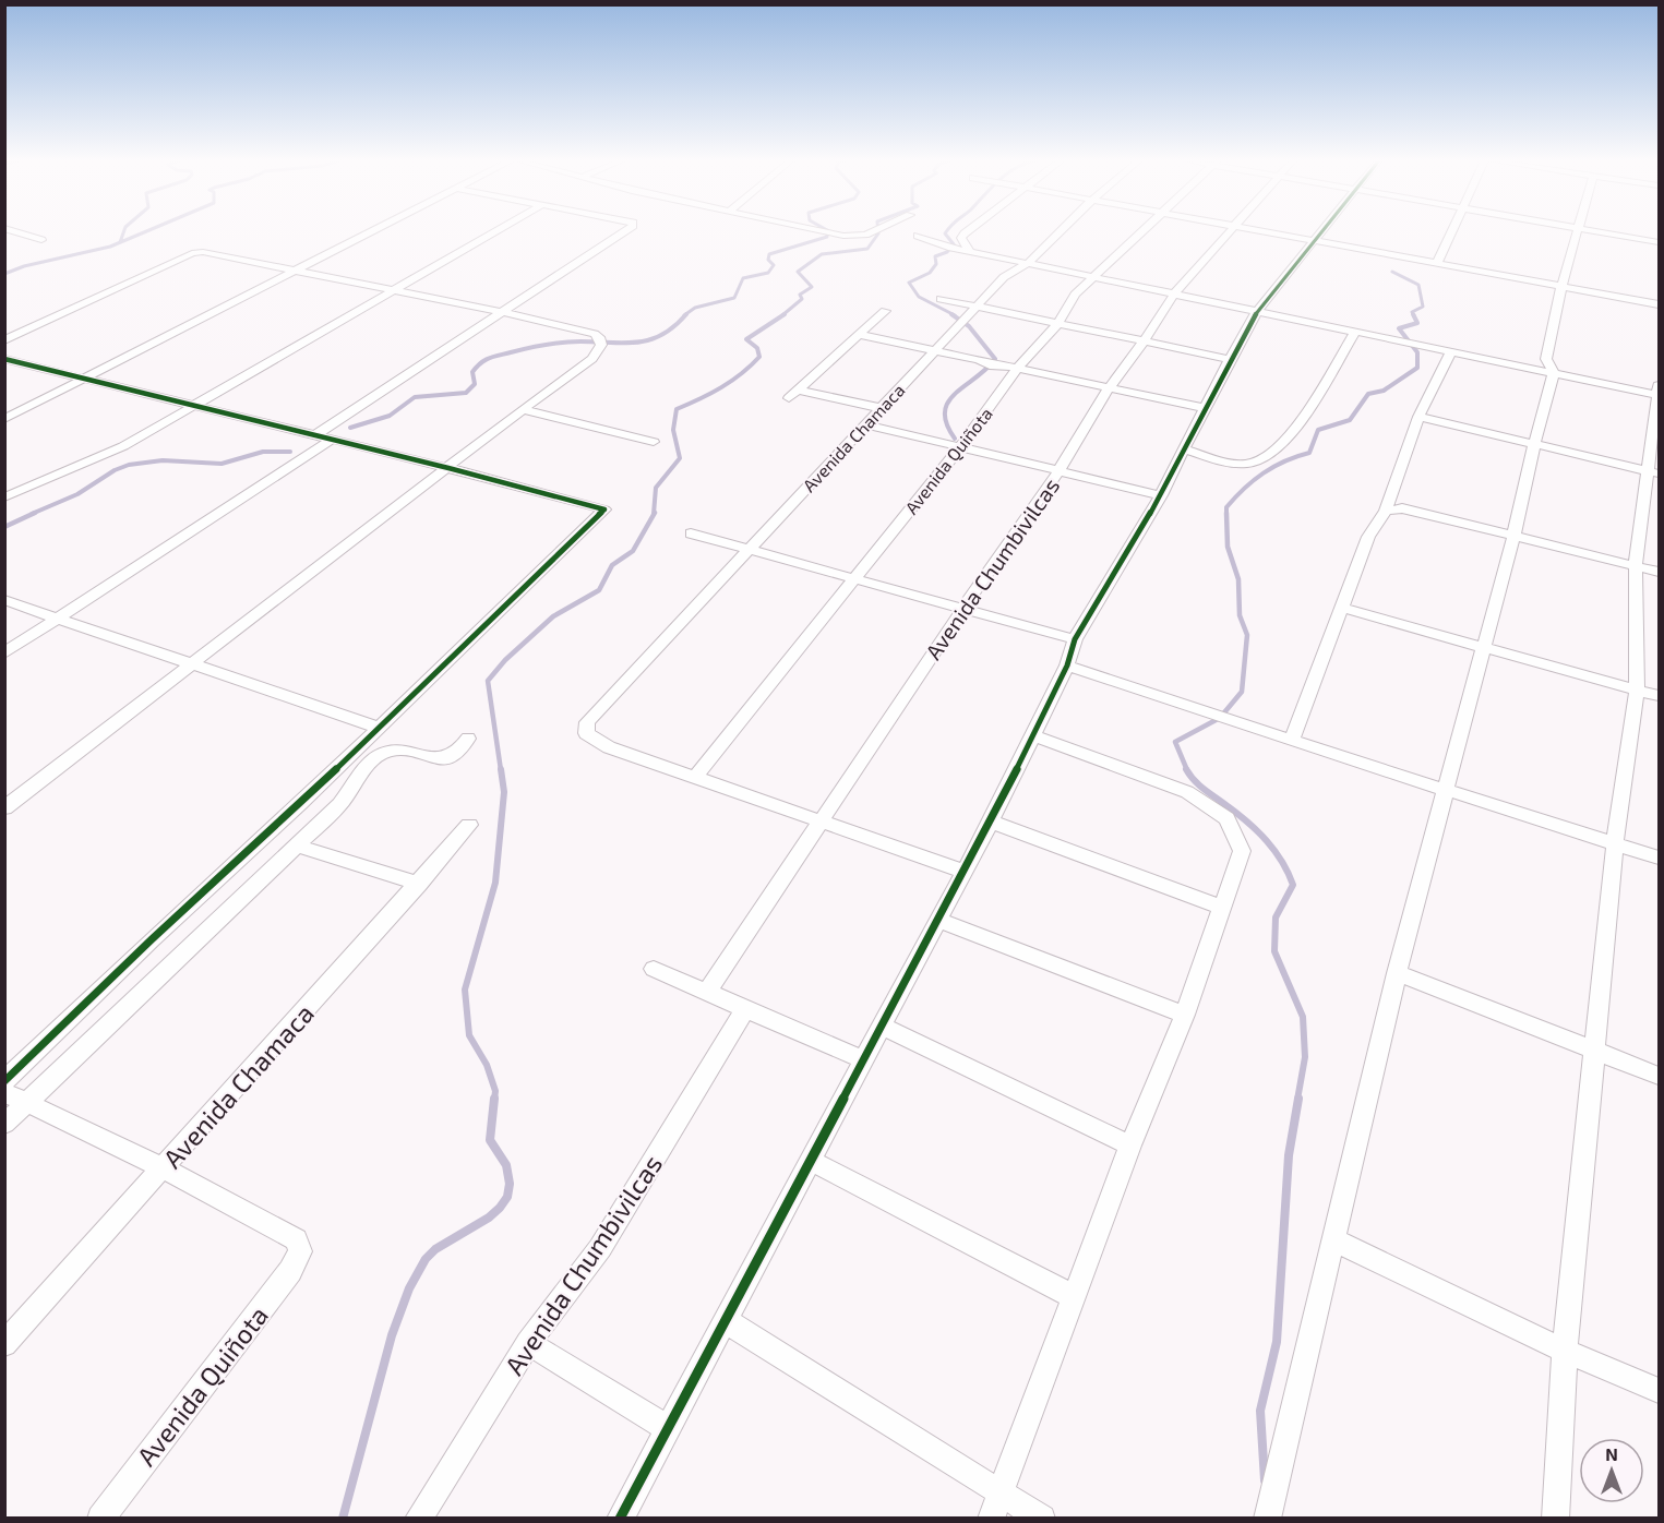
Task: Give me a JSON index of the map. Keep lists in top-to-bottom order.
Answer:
{
  "streets": {
    "street": ["Avenida Chamaca", "Avenida Quiñota", "Avenida Chumbivilcas"]
  },
  "crossings": [
    ["Avenida Chamaca", "Avenida Quiñota"]
  ],
  "north": "top"
}
